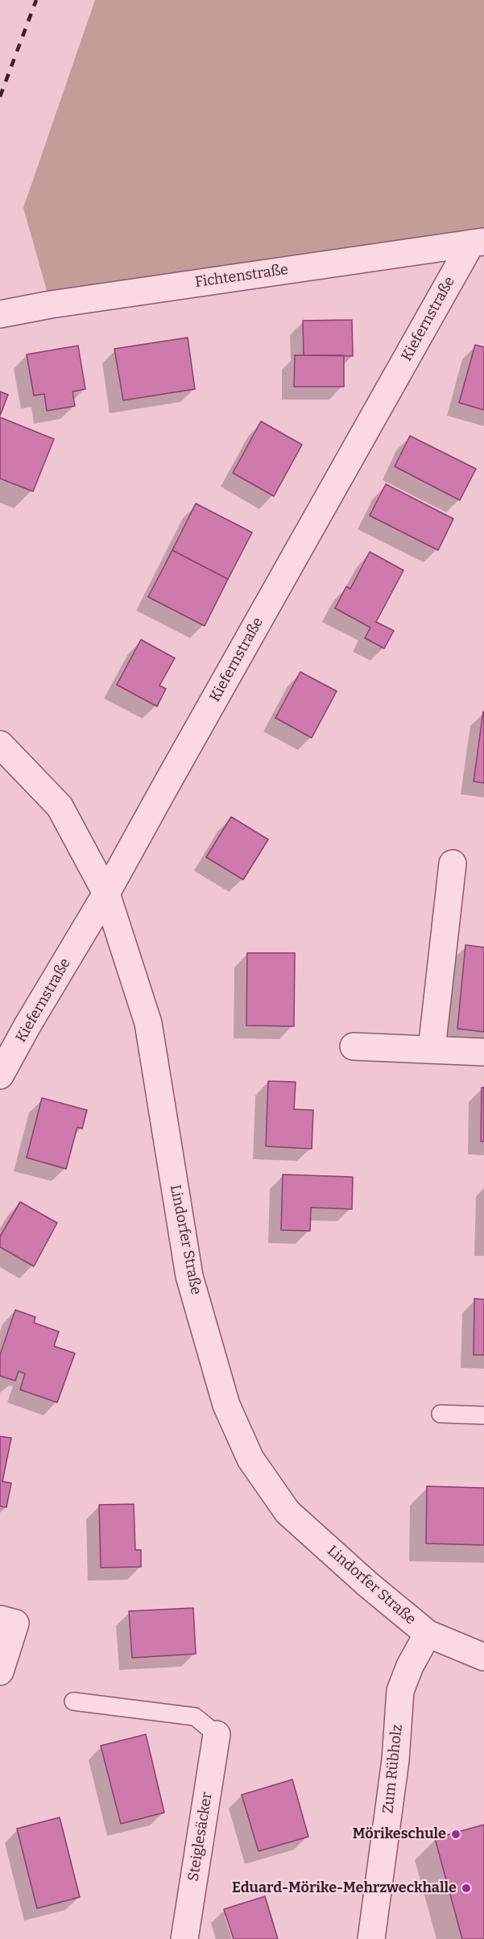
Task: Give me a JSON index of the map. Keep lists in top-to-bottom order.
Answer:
{
  "streets": {
    "street": [
      "Fichtenstraße",
      "Kiefernstraße",
      "Lindorfer Straße",
      "Zum Rübholz",
      "Steiglesäcker"
    ]
  },
  "crossings": [
    ["Fichtenstraße", "Kiefernstraße"],
    ["Kiefernstraße", "Lindorfer Straße"],
    ["Lindorfer Straße", "Zum Rübholz"]
  ],
  "places": ["Mörikeschule", "Eduard-Mörike-Mehrzweckhalle"]
}
